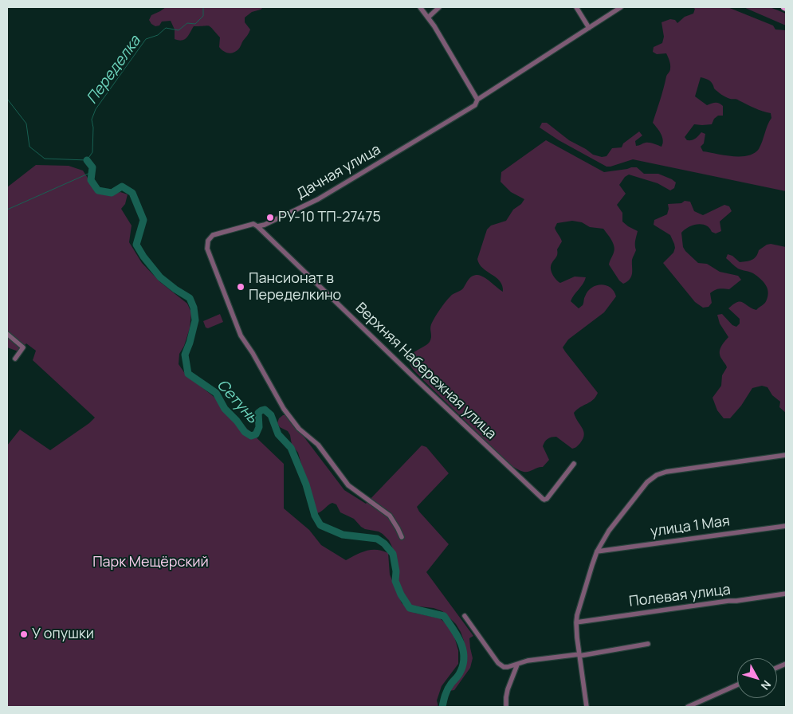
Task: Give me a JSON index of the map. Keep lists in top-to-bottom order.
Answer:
{
  "streets": {
    "street": [
      "Дачная улица",
      "Верхняя Набережная улица",
      "улица 1 Мая",
      "Полевая улица"
    ]
  },
  "crossings": [
    ["Дачная улица", "Верхняя Набережная улица"]
  ],
  "water": ["Переделка", "Сетунь"],
  "parks": ["Парк Мещёрский"],
  "places": ["РУ-10 ТП-27475", "Пансионат в Переделкино", "У опушки"],
  "north": "bottom right"
}
